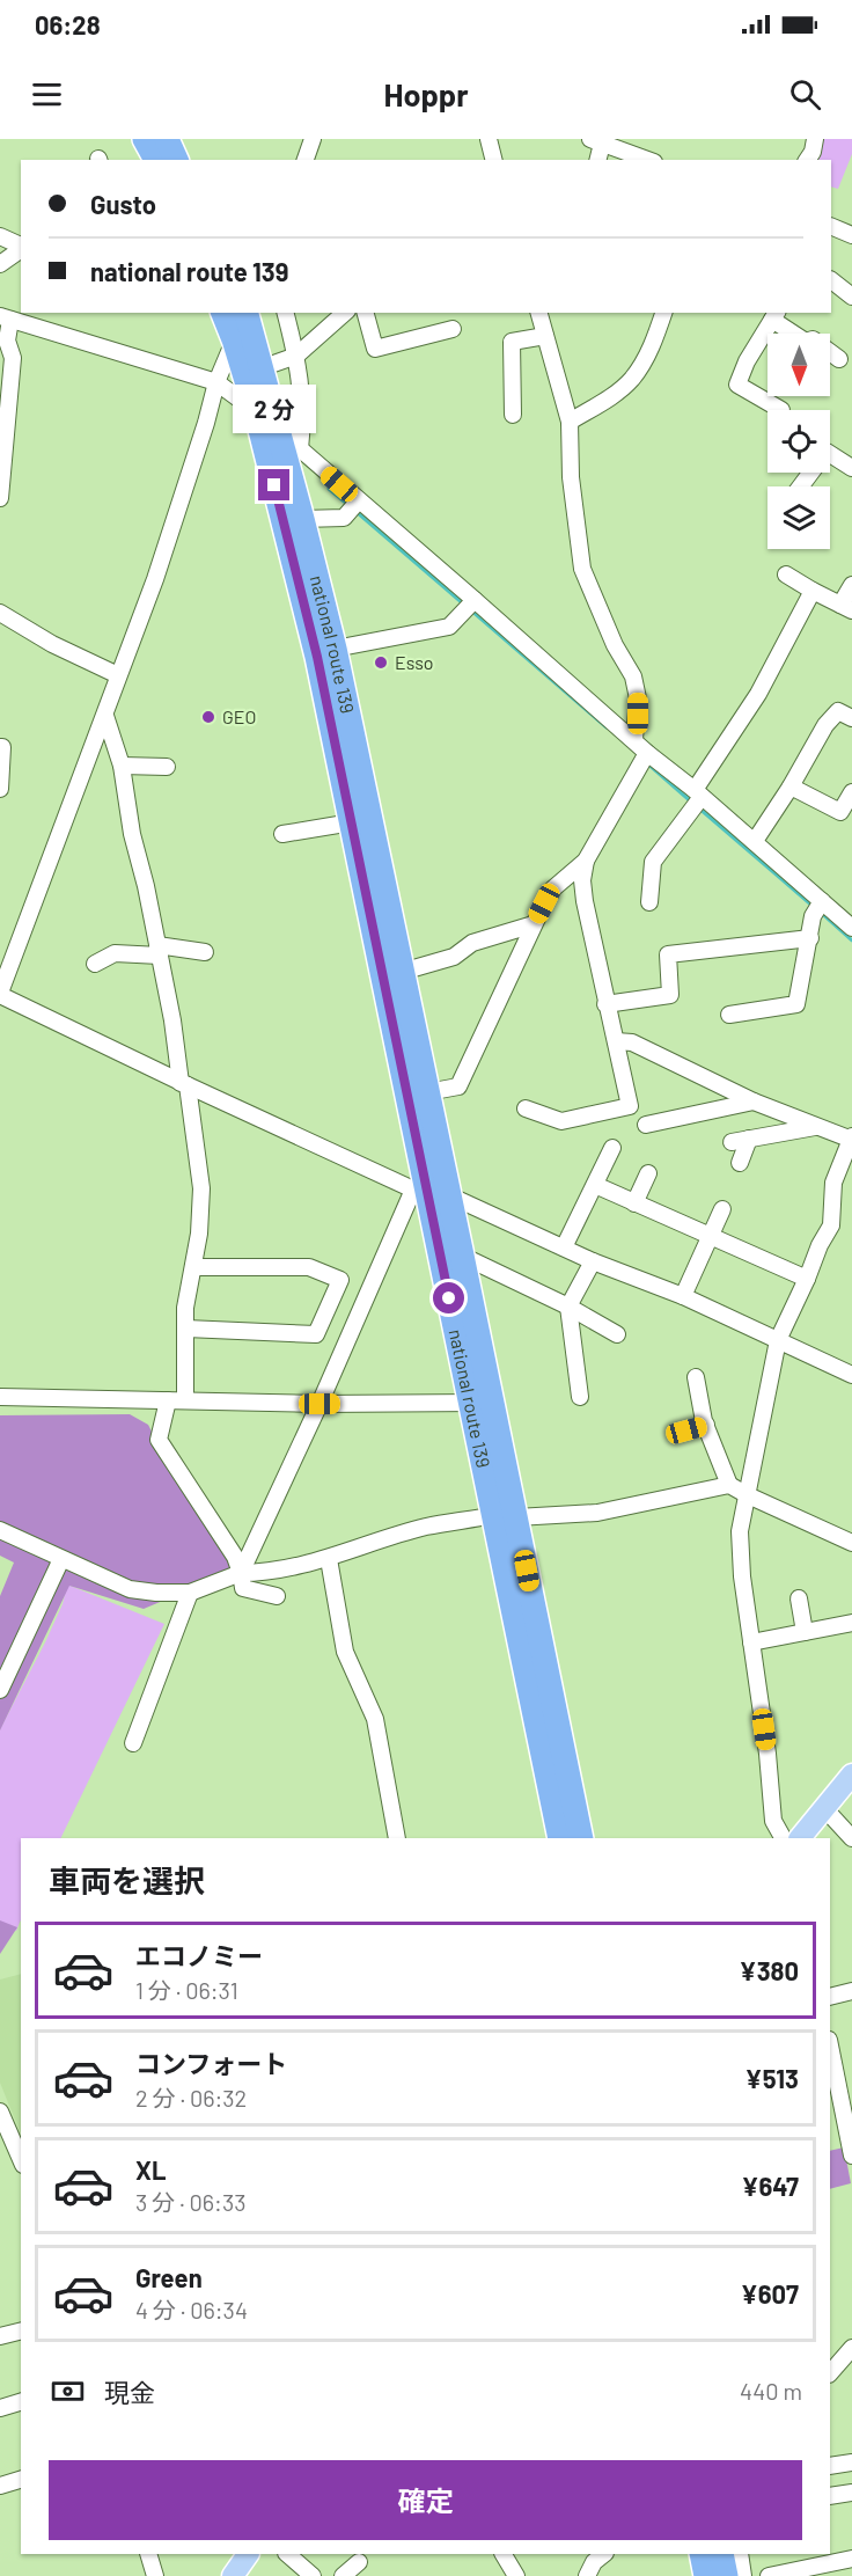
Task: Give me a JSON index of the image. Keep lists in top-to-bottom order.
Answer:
{
  "streets": {
    "highway": ["national route 139"]
  },
  "places": ["Esso", "GEO"],
  "north": "bottom",
  "page": {
    "status": "06:28",
    "header": "Hoppr",
    "banner": ["Gusto", "national route 139"],
    "bubble": "2 分",
    "heading": "車両を選択",
    "list": [
      {
        "name": "エコノミー",
        "note": "1 分 · 06:31",
        "value": "¥380"
      },
      {
        "name": "コンフォート",
        "note": "2 分 · 06:32",
        "value": "¥513"
      },
      {
        "name": "XL",
        "note": "3 分 · 06:33",
        "value": "¥647"
      },
      {
        "name": "Green",
        "note": "4 分 · 06:34",
        "value": "¥607"
      }
    ],
    "pay": ["現金", "440 m"],
    "buttons": "確定"
  }
}
